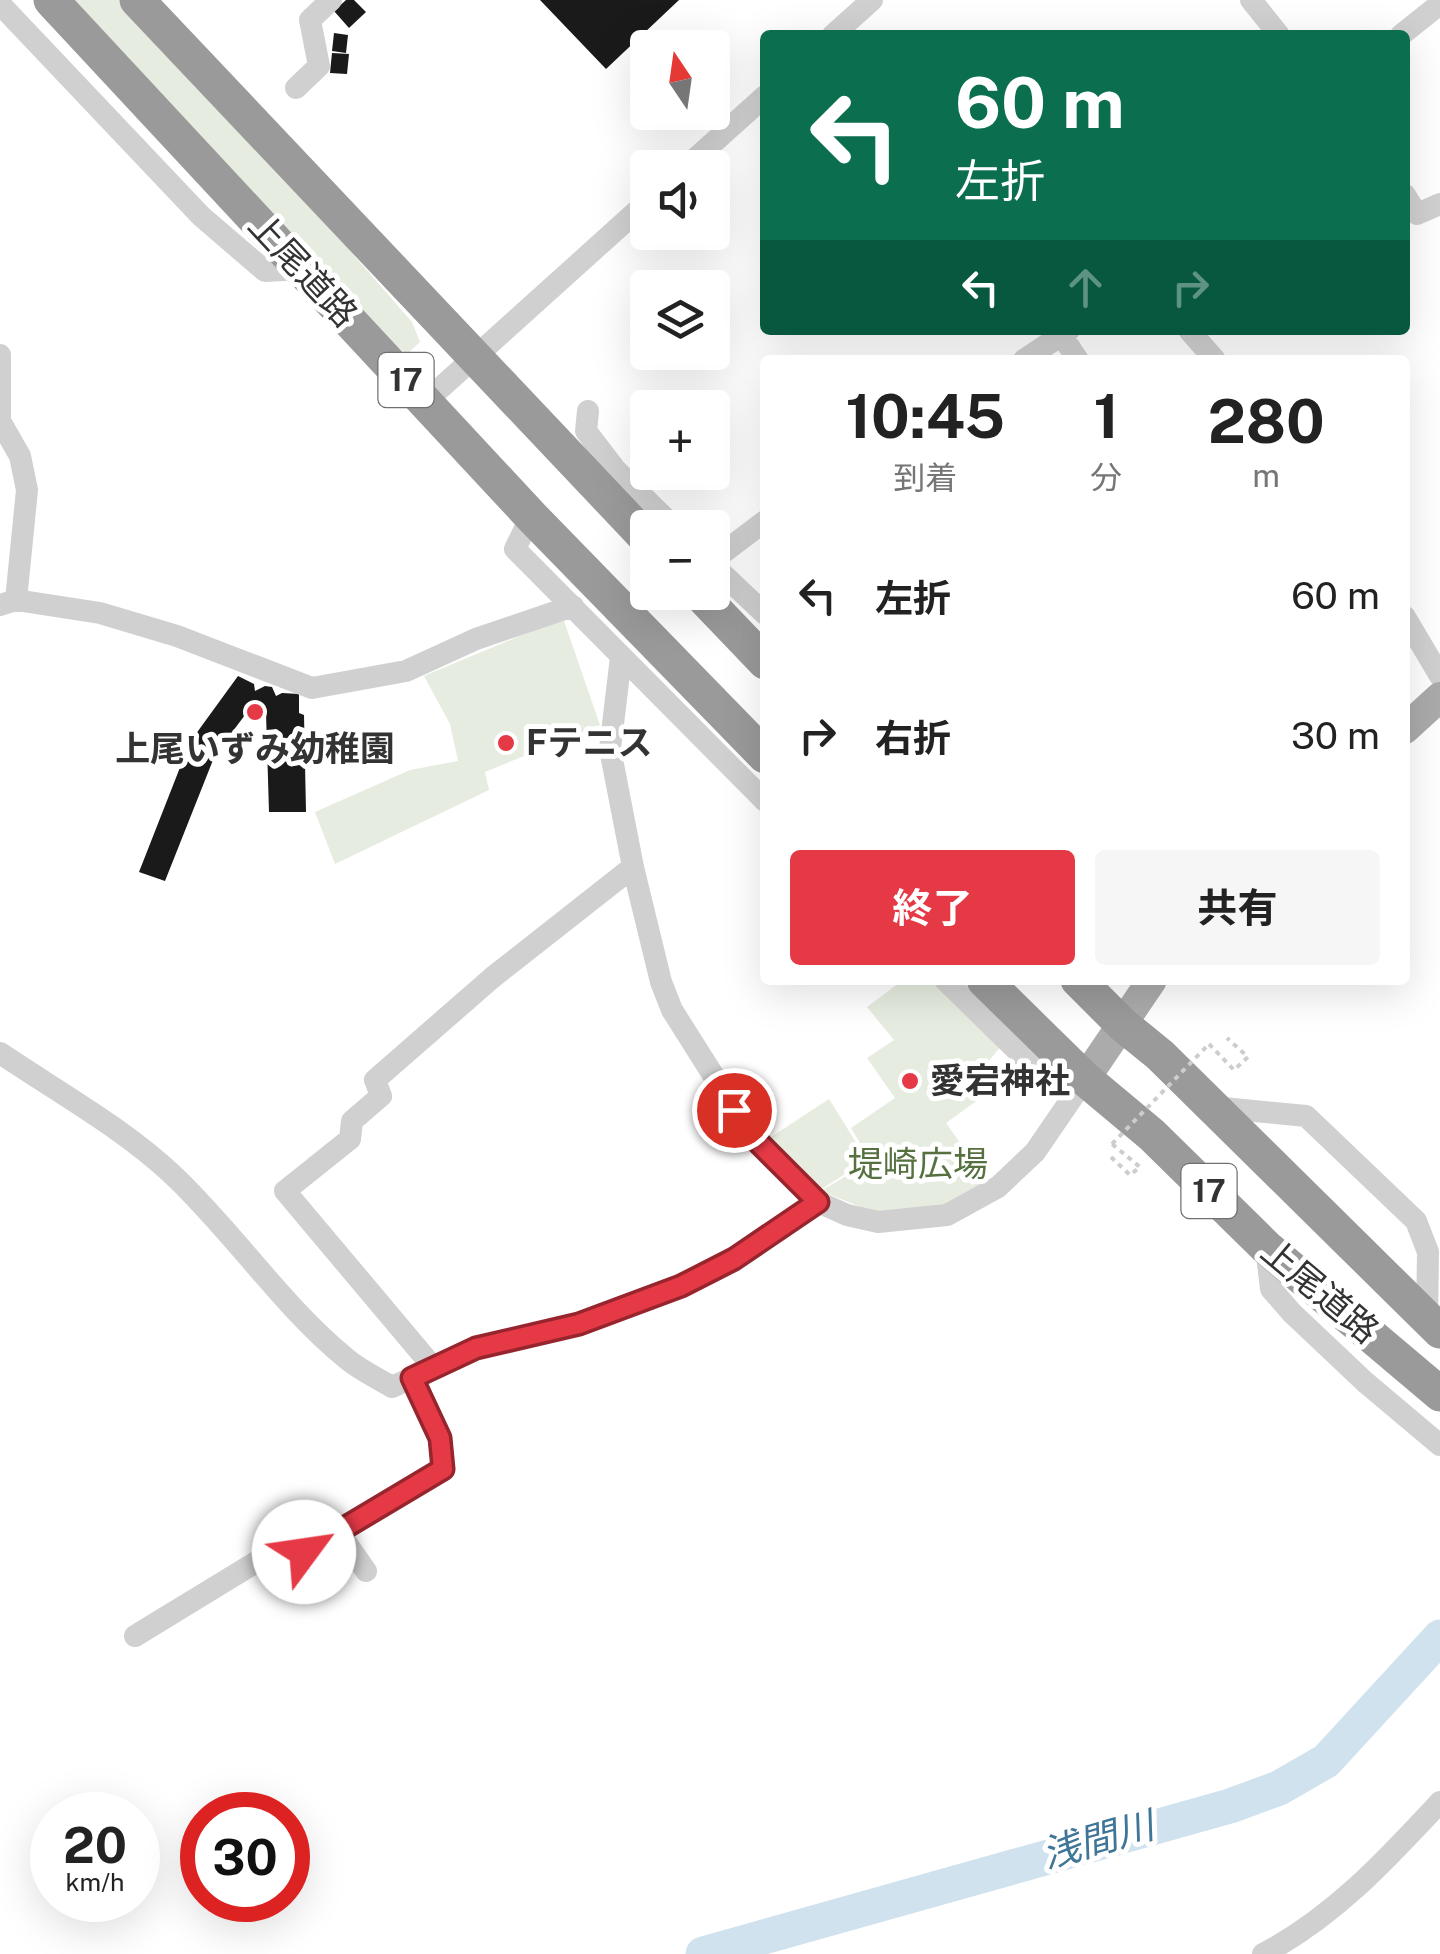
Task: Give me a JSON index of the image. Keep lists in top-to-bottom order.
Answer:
{
  "streets": {
    "highway": ["上尾道路", "17"]
  },
  "water": ["浅間川"],
  "parks": ["堤崎広場"],
  "places": ["上尾いずみ幼稚園", "Fテニス", "愛宕神社"],
  "north": "top",
  "page": {
    "map_buttons": ["+", "−"],
    "turn": ["60 m", "左折"],
    "eta": [
      "10:45",
      "到着",
      "1",
      "分",
      "280",
      "m"
    ],
    "list": [
      {
        "name": "左折",
        "value": "60 m"
      },
      {
        "name": "右折",
        "value": "30 m"
      }
    ],
    "buttons": ["終了", "共有"],
    "speed": "20 km/h",
    "limit": "30"
  }
}
